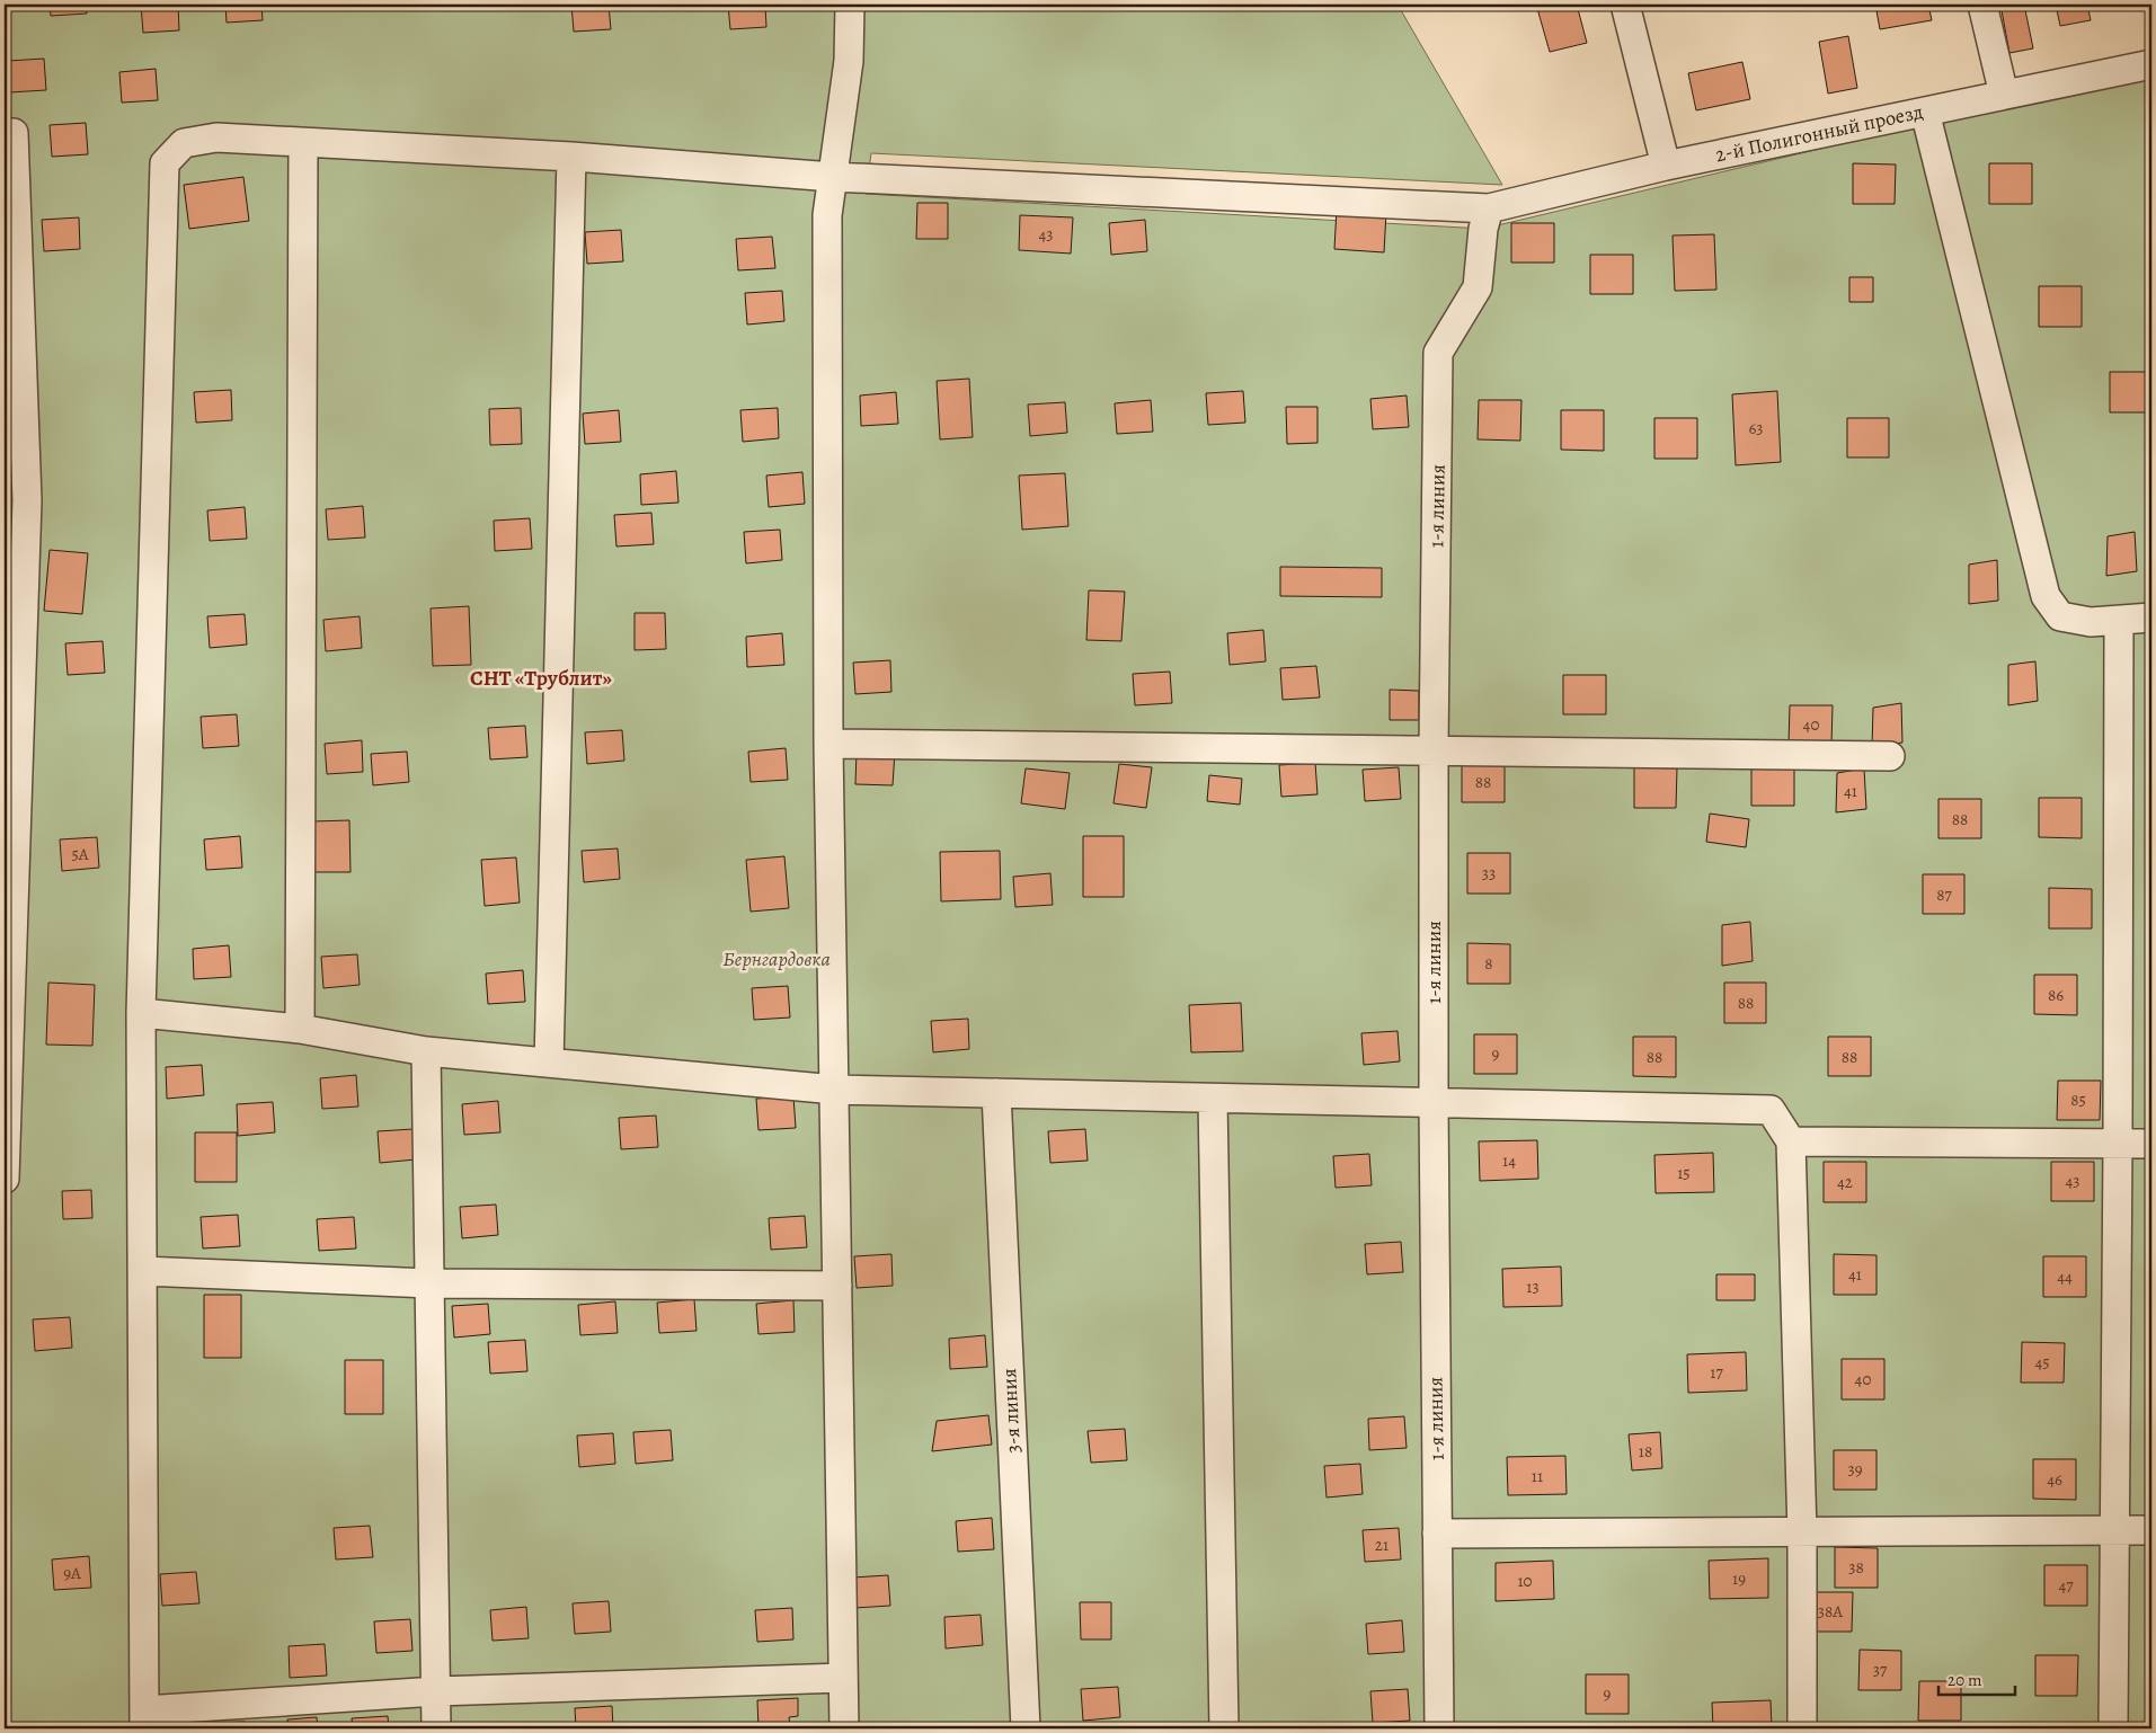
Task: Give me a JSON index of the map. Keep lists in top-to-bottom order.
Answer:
{
  "streets": {
    "street": ["2-й Полигонный проезд", "1-я линия", "3-я линия"]
  },
  "crossings": [
    ["2-й Полигонный проезд", "1-я линия"]
  ],
  "districts": ["СНТ «Трублит»"],
  "parks": ["Бернгардовка"],
  "house_numbers": [
    "43",
    "63",
    "40",
    "88",
    "41",
    "88",
    "5А",
    "33",
    "87",
    "8",
    "86",
    "88",
    "9",
    "88",
    "88",
    "85",
    "14",
    "15",
    "43",
    "42",
    "41",
    "44",
    "13",
    "45",
    "17",
    "40",
    "18",
    "39",
    "11",
    "46",
    "21",
    "38",
    "9А",
    "19",
    "10",
    "47",
    "38А",
    "37",
    "9"
  ],
  "scale_bar": "20 m"
}
